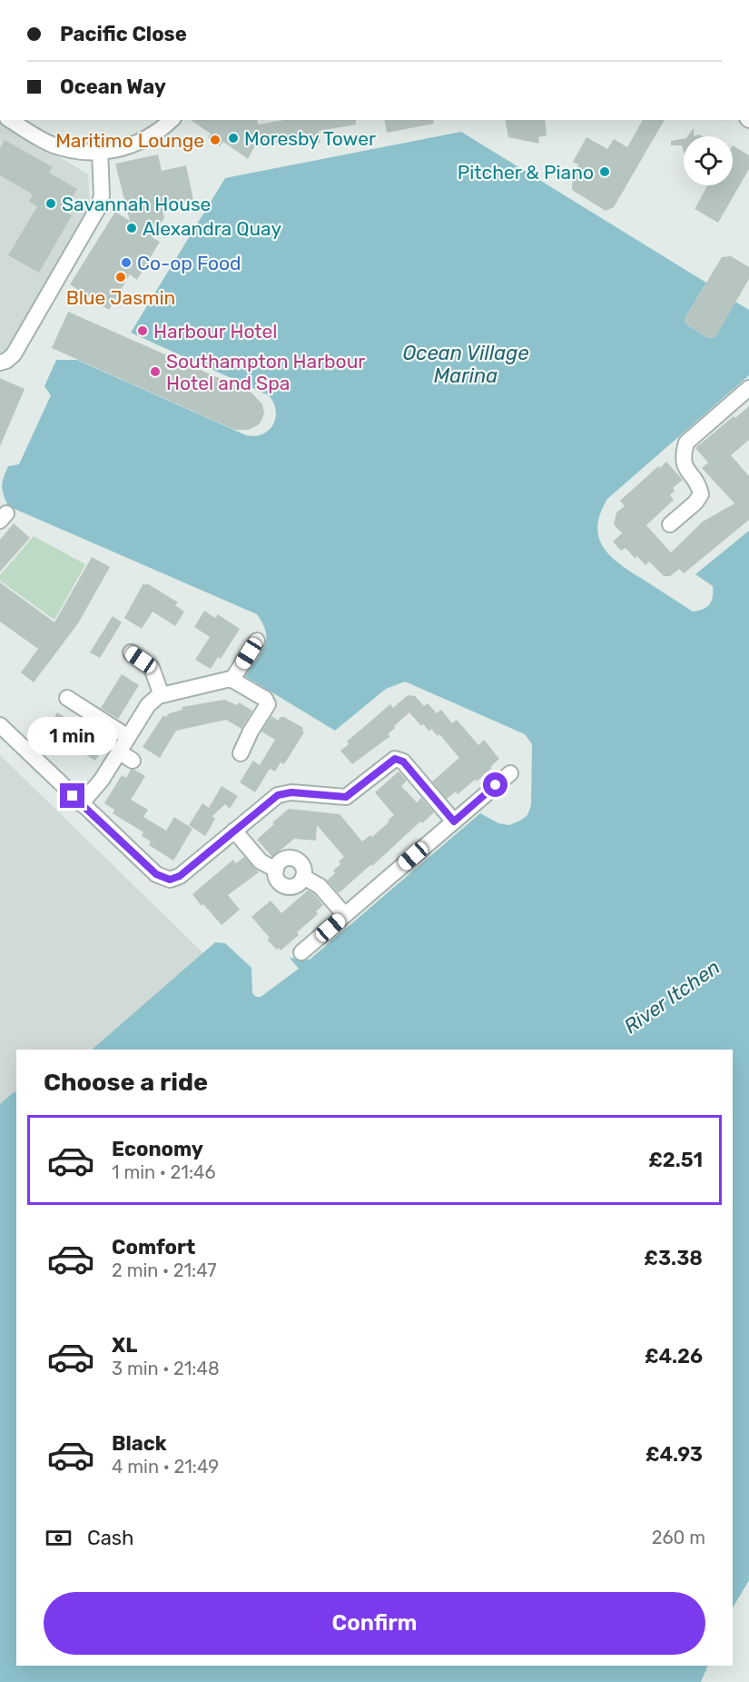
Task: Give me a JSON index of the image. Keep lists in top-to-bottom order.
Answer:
{
  "water": ["Ocean Village Marina", "River Itchen"],
  "places": [
    "Moresby Tower",
    "Maritimo Lounge",
    "Pitcher & Piano",
    "Savannah House",
    "Alexandra Quay",
    "Co-op Food",
    "Blue Jasmin",
    "Harbour Hotel",
    "Southampton Harbour Hotel and Spa"
  ],
  "page": {
    "banner": ["Pacific Close", "Ocean Way"],
    "bubble": "1 min",
    "heading": "Choose a ride",
    "list": [
      {
        "name": "Economy",
        "note": "1 min · 21:46",
        "value": "£2.51"
      },
      {
        "name": "Comfort",
        "note": "2 min · 21:47",
        "value": "£3.38"
      },
      {
        "name": "XL",
        "note": "3 min · 21:48",
        "value": "£4.26"
      },
      {
        "name": "Black",
        "note": "4 min · 21:49",
        "value": "£4.93"
      }
    ],
    "pay": ["Cash", "260 m"],
    "buttons": "Confirm"
  }
}
